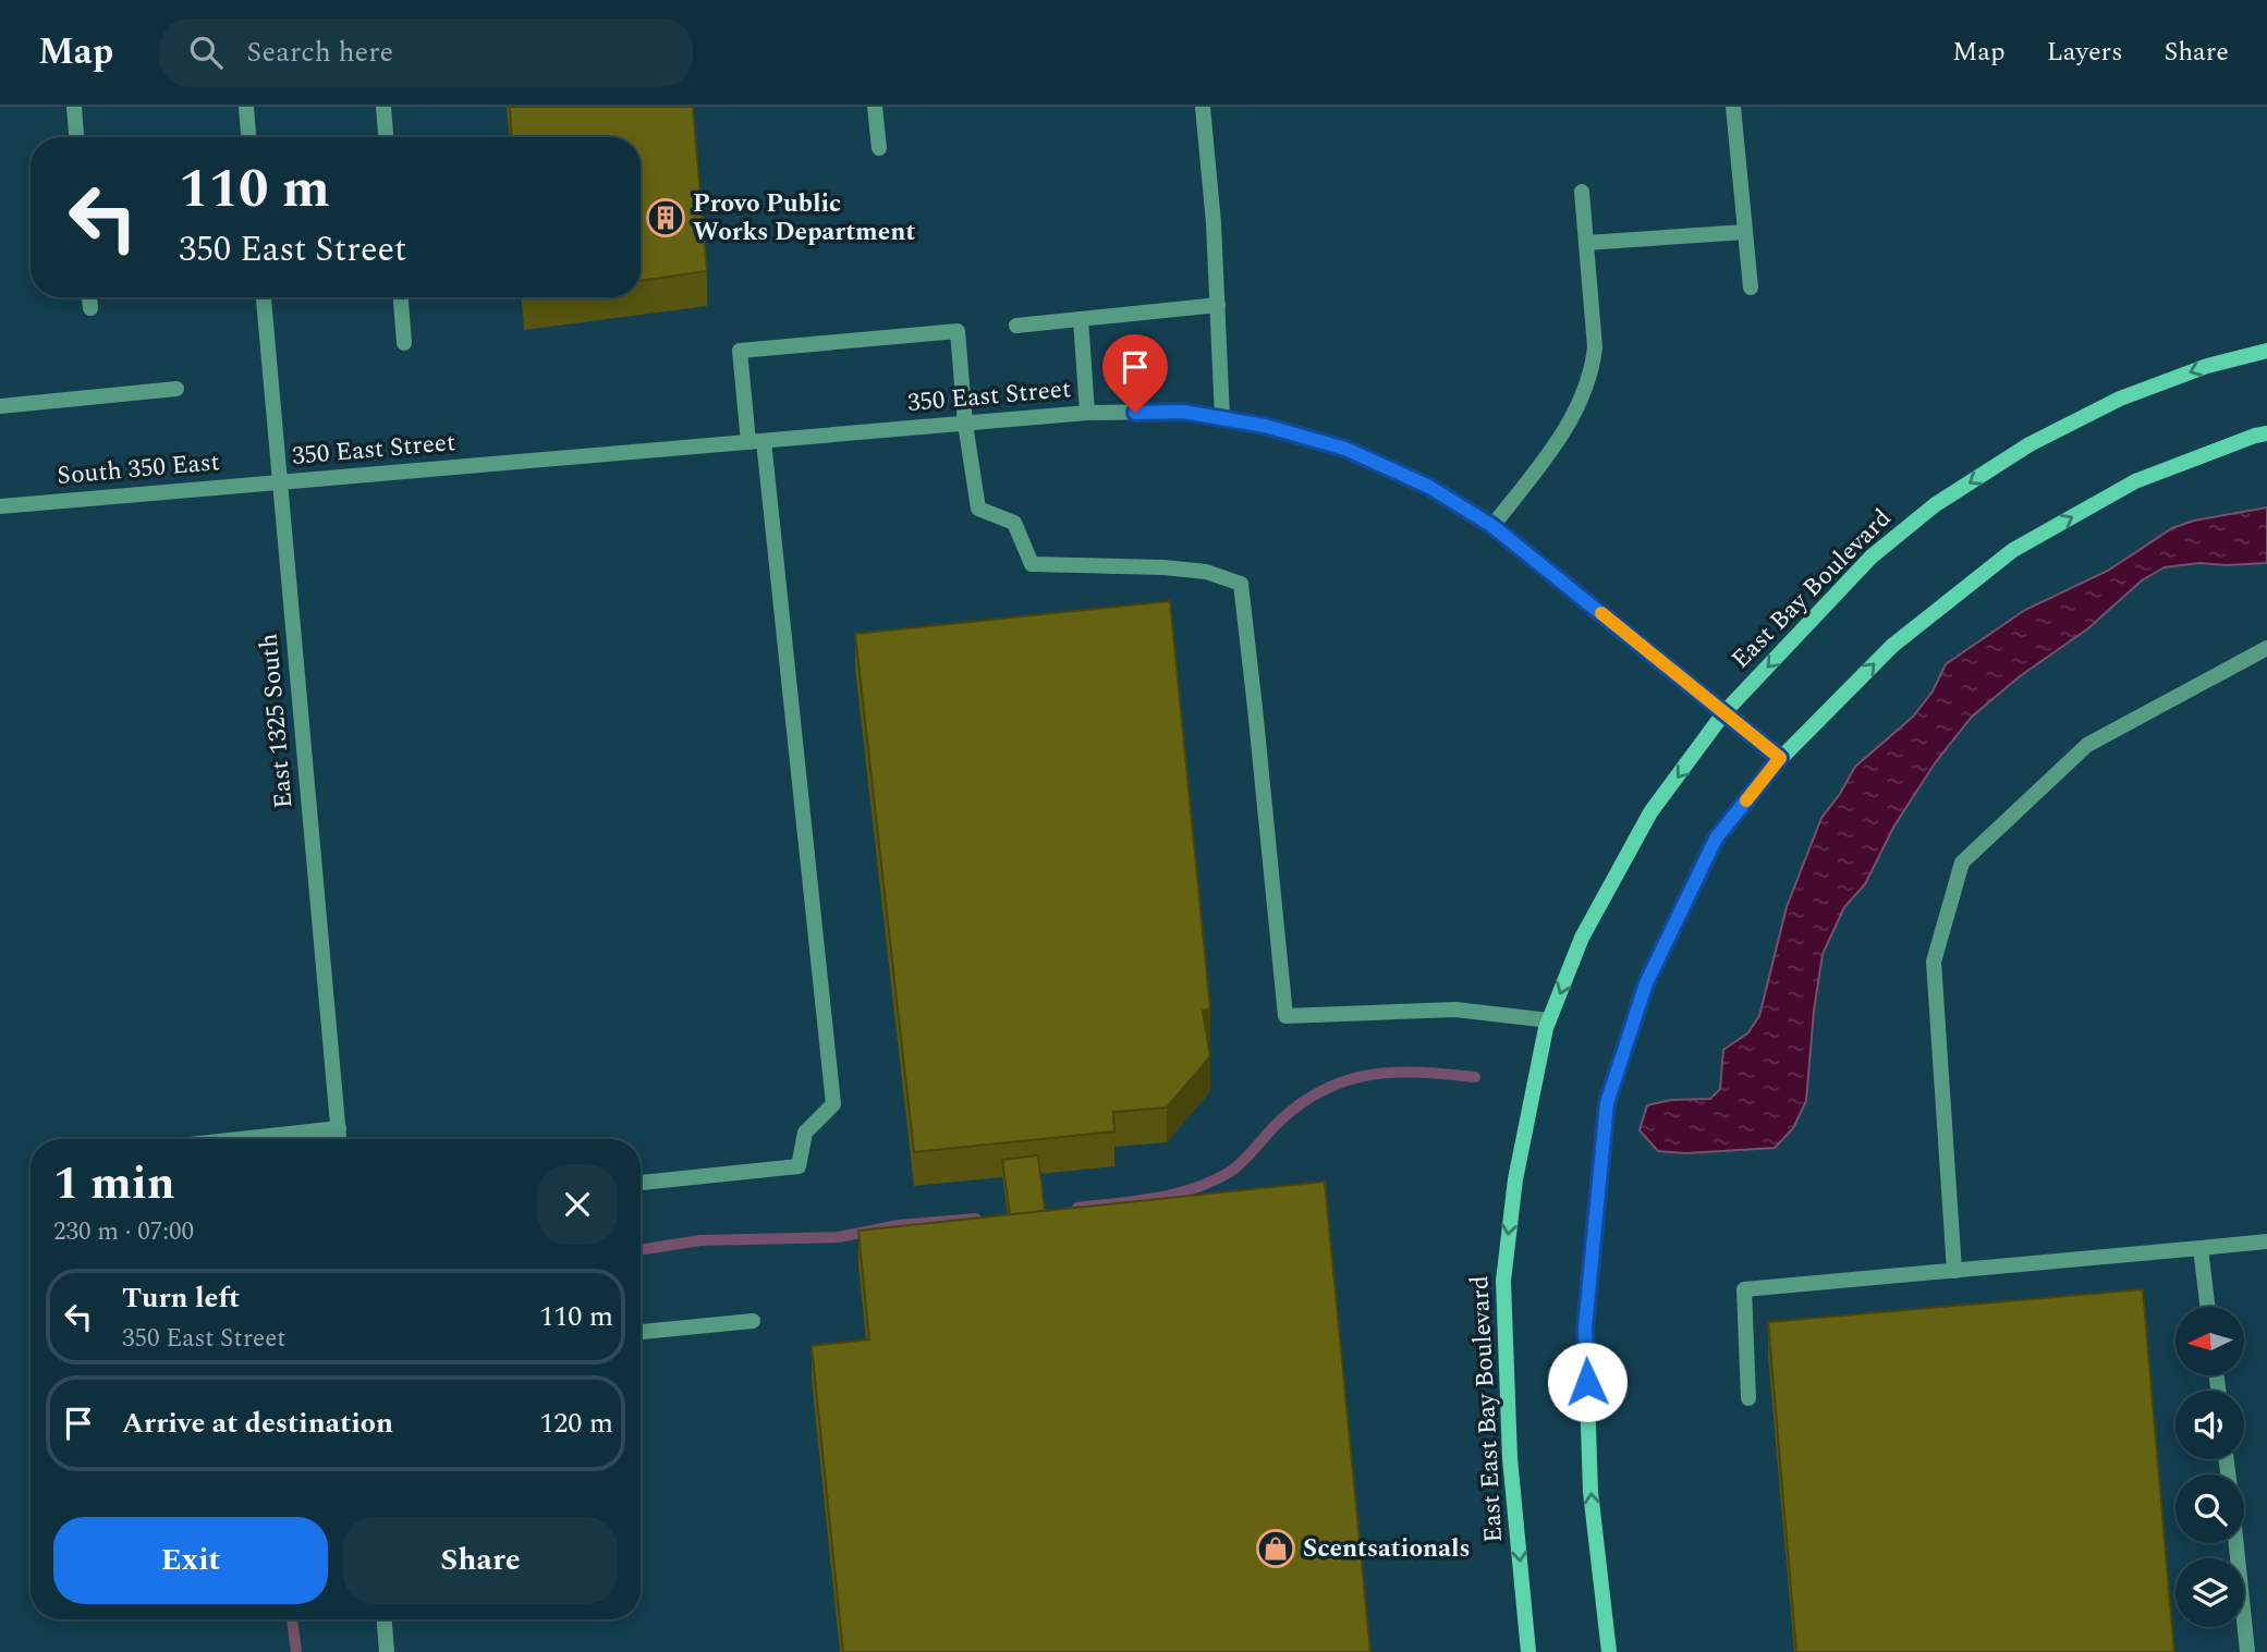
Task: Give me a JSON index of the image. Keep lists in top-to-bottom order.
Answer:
{
  "streets": {
    "street": [
      "350 East Street",
      "South 350 East",
      "East Bay Boulevard",
      "East 1325 South",
      "East East Bay Boulevard"
    ]
  },
  "crossings": [
    ["350 East Street", "South 350 East"],
    ["350 East Street", "East Bay Boulevard"],
    ["350 East Street", "East 1325 South"],
    ["350 East Street", "East East Bay Boulevard"],
    ["South 350 East", "East 1325 South"],
    ["East Bay Boulevard", "East East Bay Boulevard"]
  ],
  "places": {
    "building": ["Provo Public Works Department"],
    "shop": ["Scentsationals"]
  },
  "north": "left",
  "page": {
    "header": "Map",
    "search": "Search here",
    "nav": ["Map", "Layers", "Share"],
    "turn": ["110 m", "350 East Street"],
    "heading": ["1 min", "230 m · 07:00"],
    "list": [
      {
        "name": "Turn left",
        "note": "350 East Street",
        "value": "110 m"
      },
      {
        "name": "Arrive at destination",
        "value": "120 m"
      }
    ],
    "buttons": ["Exit", "Share"]
  }
}
